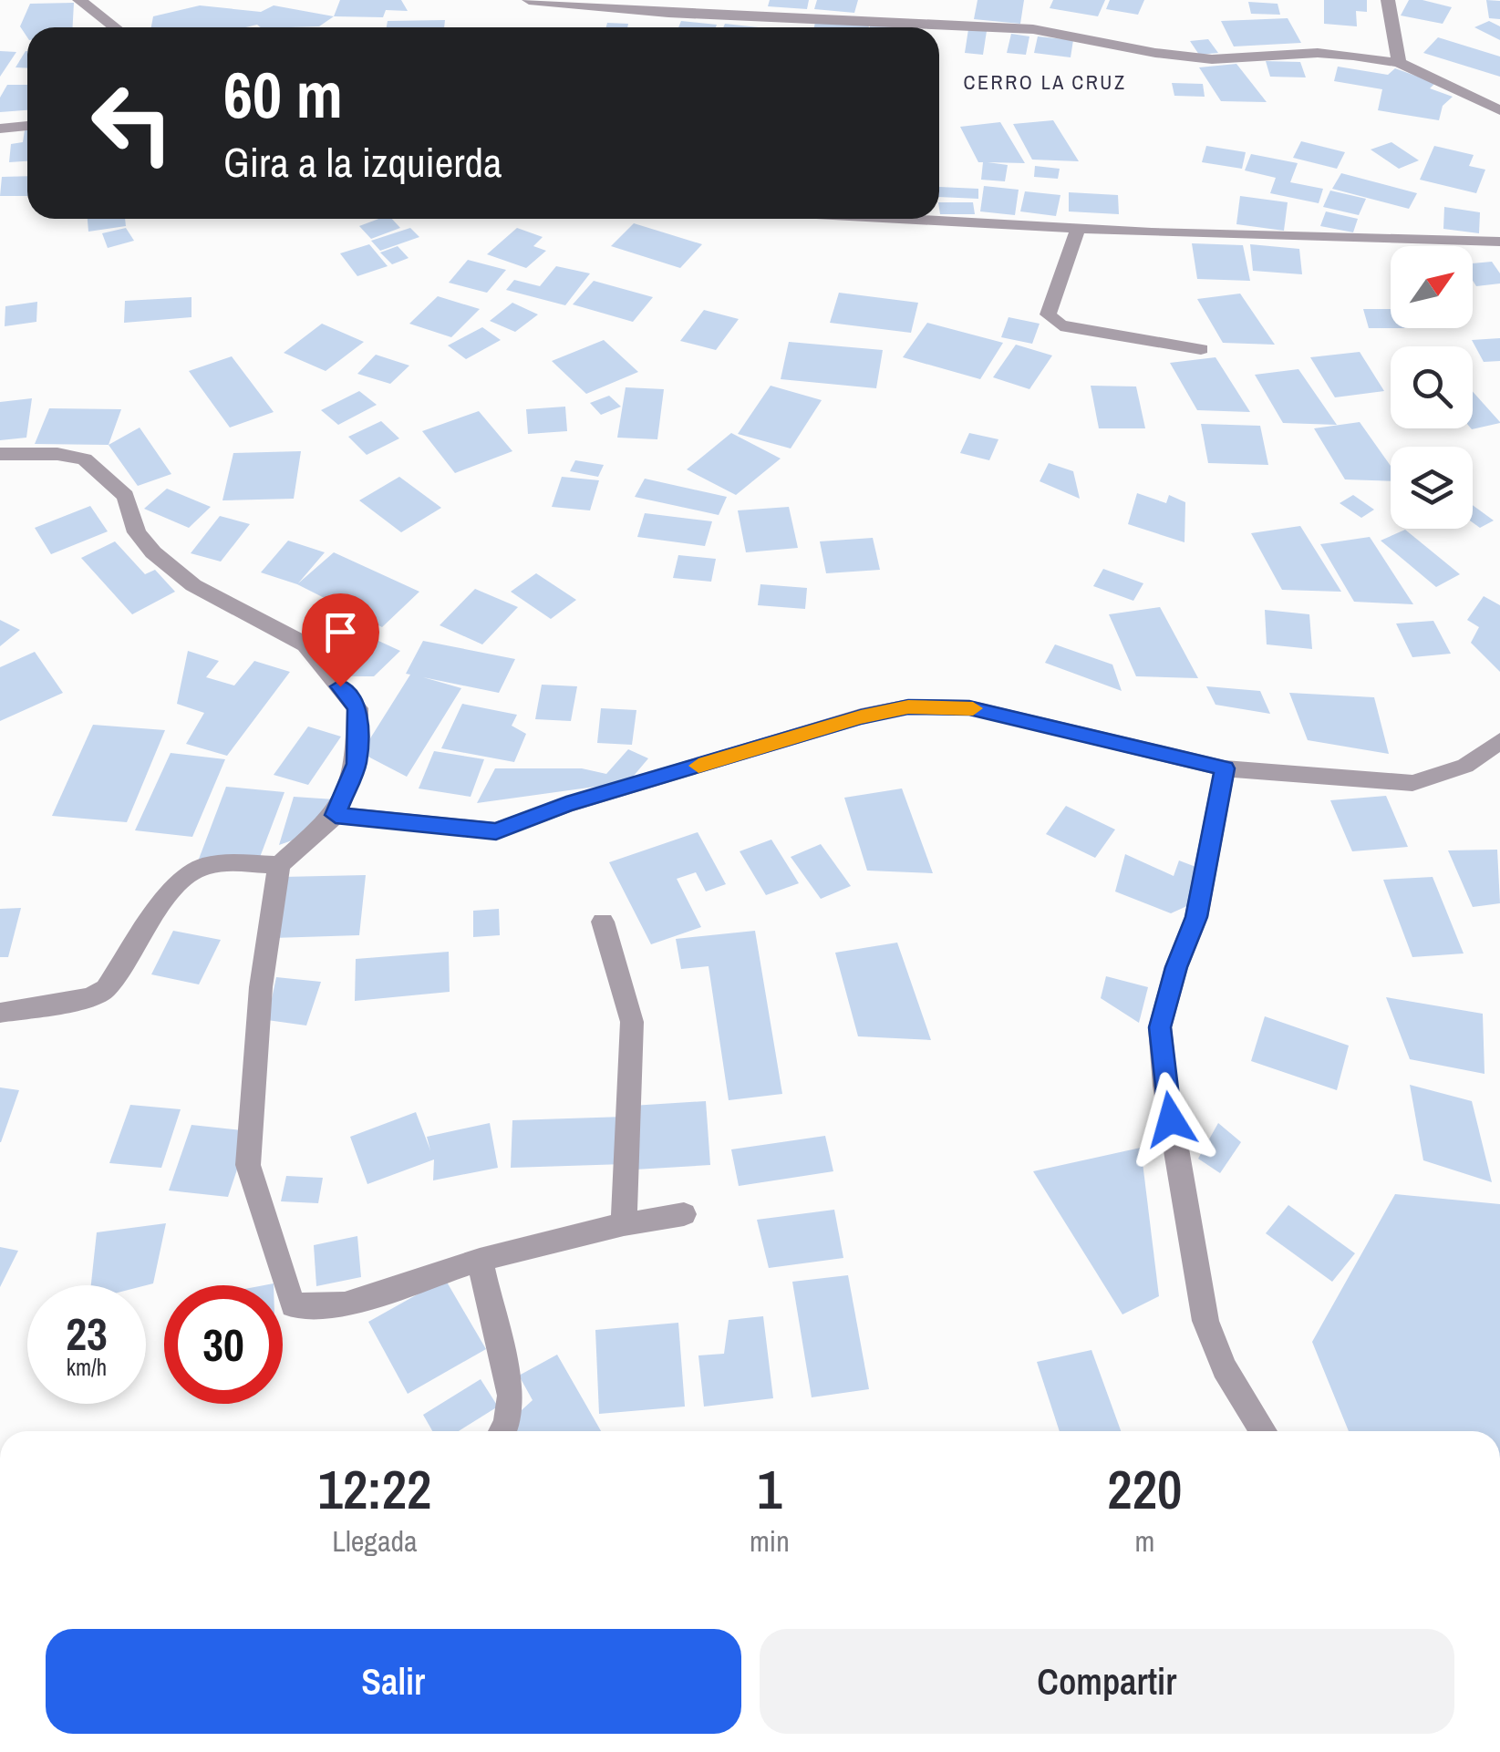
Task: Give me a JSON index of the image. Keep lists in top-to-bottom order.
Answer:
{
  "districts": ["CERRO LA CRUZ"],
  "north": "top right",
  "page": {
    "turn": ["60 m", "Gira a la izquierda"],
    "speed": "23 km/h",
    "limit": "30",
    "eta": [
      "12:22",
      "Llegada",
      "1",
      "min",
      "220",
      "m"
    ],
    "buttons": ["Salir", "Compartir"]
  }
}
